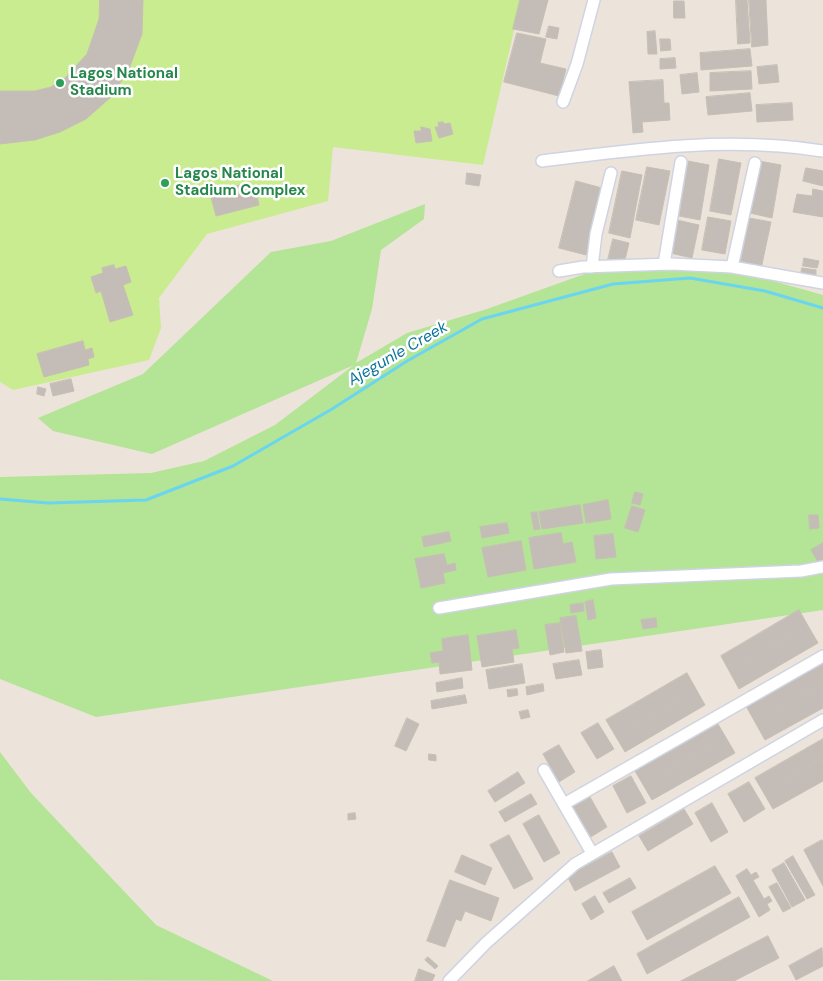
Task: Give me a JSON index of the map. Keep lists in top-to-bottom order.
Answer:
{
  "water": ["Ajegunle Creek"],
  "places": ["Lagos National Stadium", "Lagos National Stadium Complex"]
}
